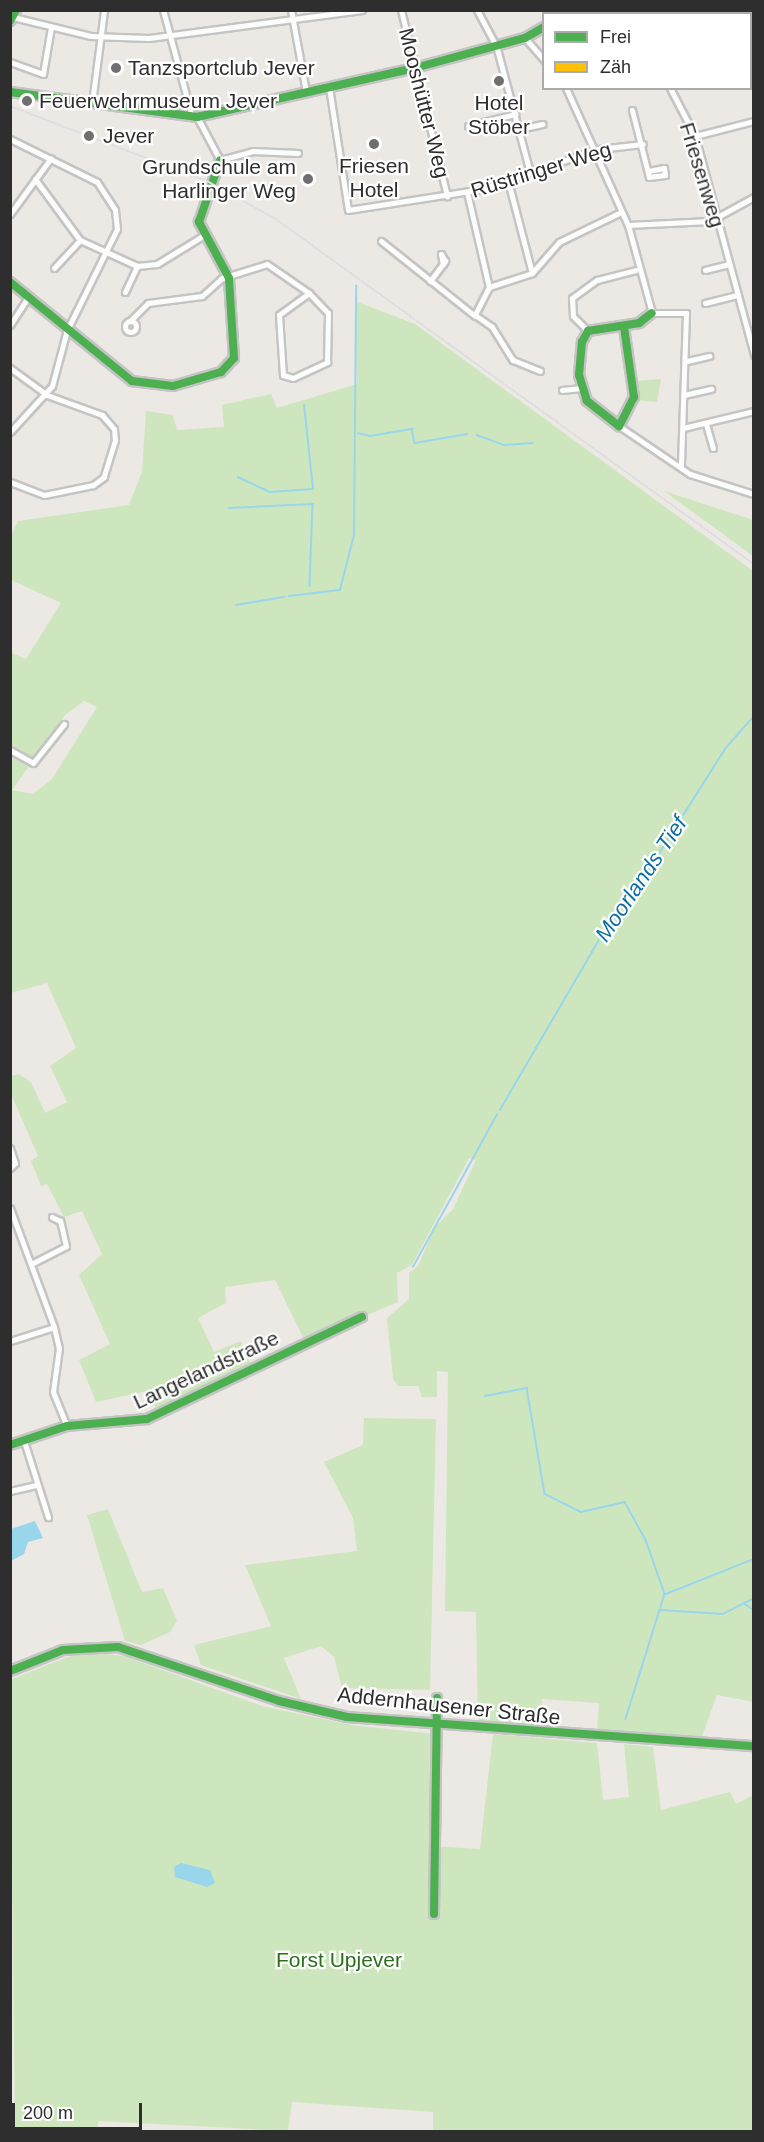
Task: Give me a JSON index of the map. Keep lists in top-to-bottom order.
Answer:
{
  "streets": {
    "street": [
      "Mooshütter Weg",
      "Rüstringer Weg",
      "Friesenweg",
      "Langelandstraße",
      "Addernhausener Straße"
    ]
  },
  "crossings": [
    ["Mooshütter Weg", "Rüstringer Weg"]
  ],
  "water": ["Moorlands Tief"],
  "parks": ["Forst Upjever"],
  "places": [
    "Tanzsportclub Jever",
    "Hotel Stöber",
    "Feuerwehrmuseum Jever",
    "Jever",
    "Friesen Hotel",
    "Grundschule am Harlinger Weg"
  ],
  "legend": ["Frei", "Zäh"],
  "scale_bar": "200 m"
}
